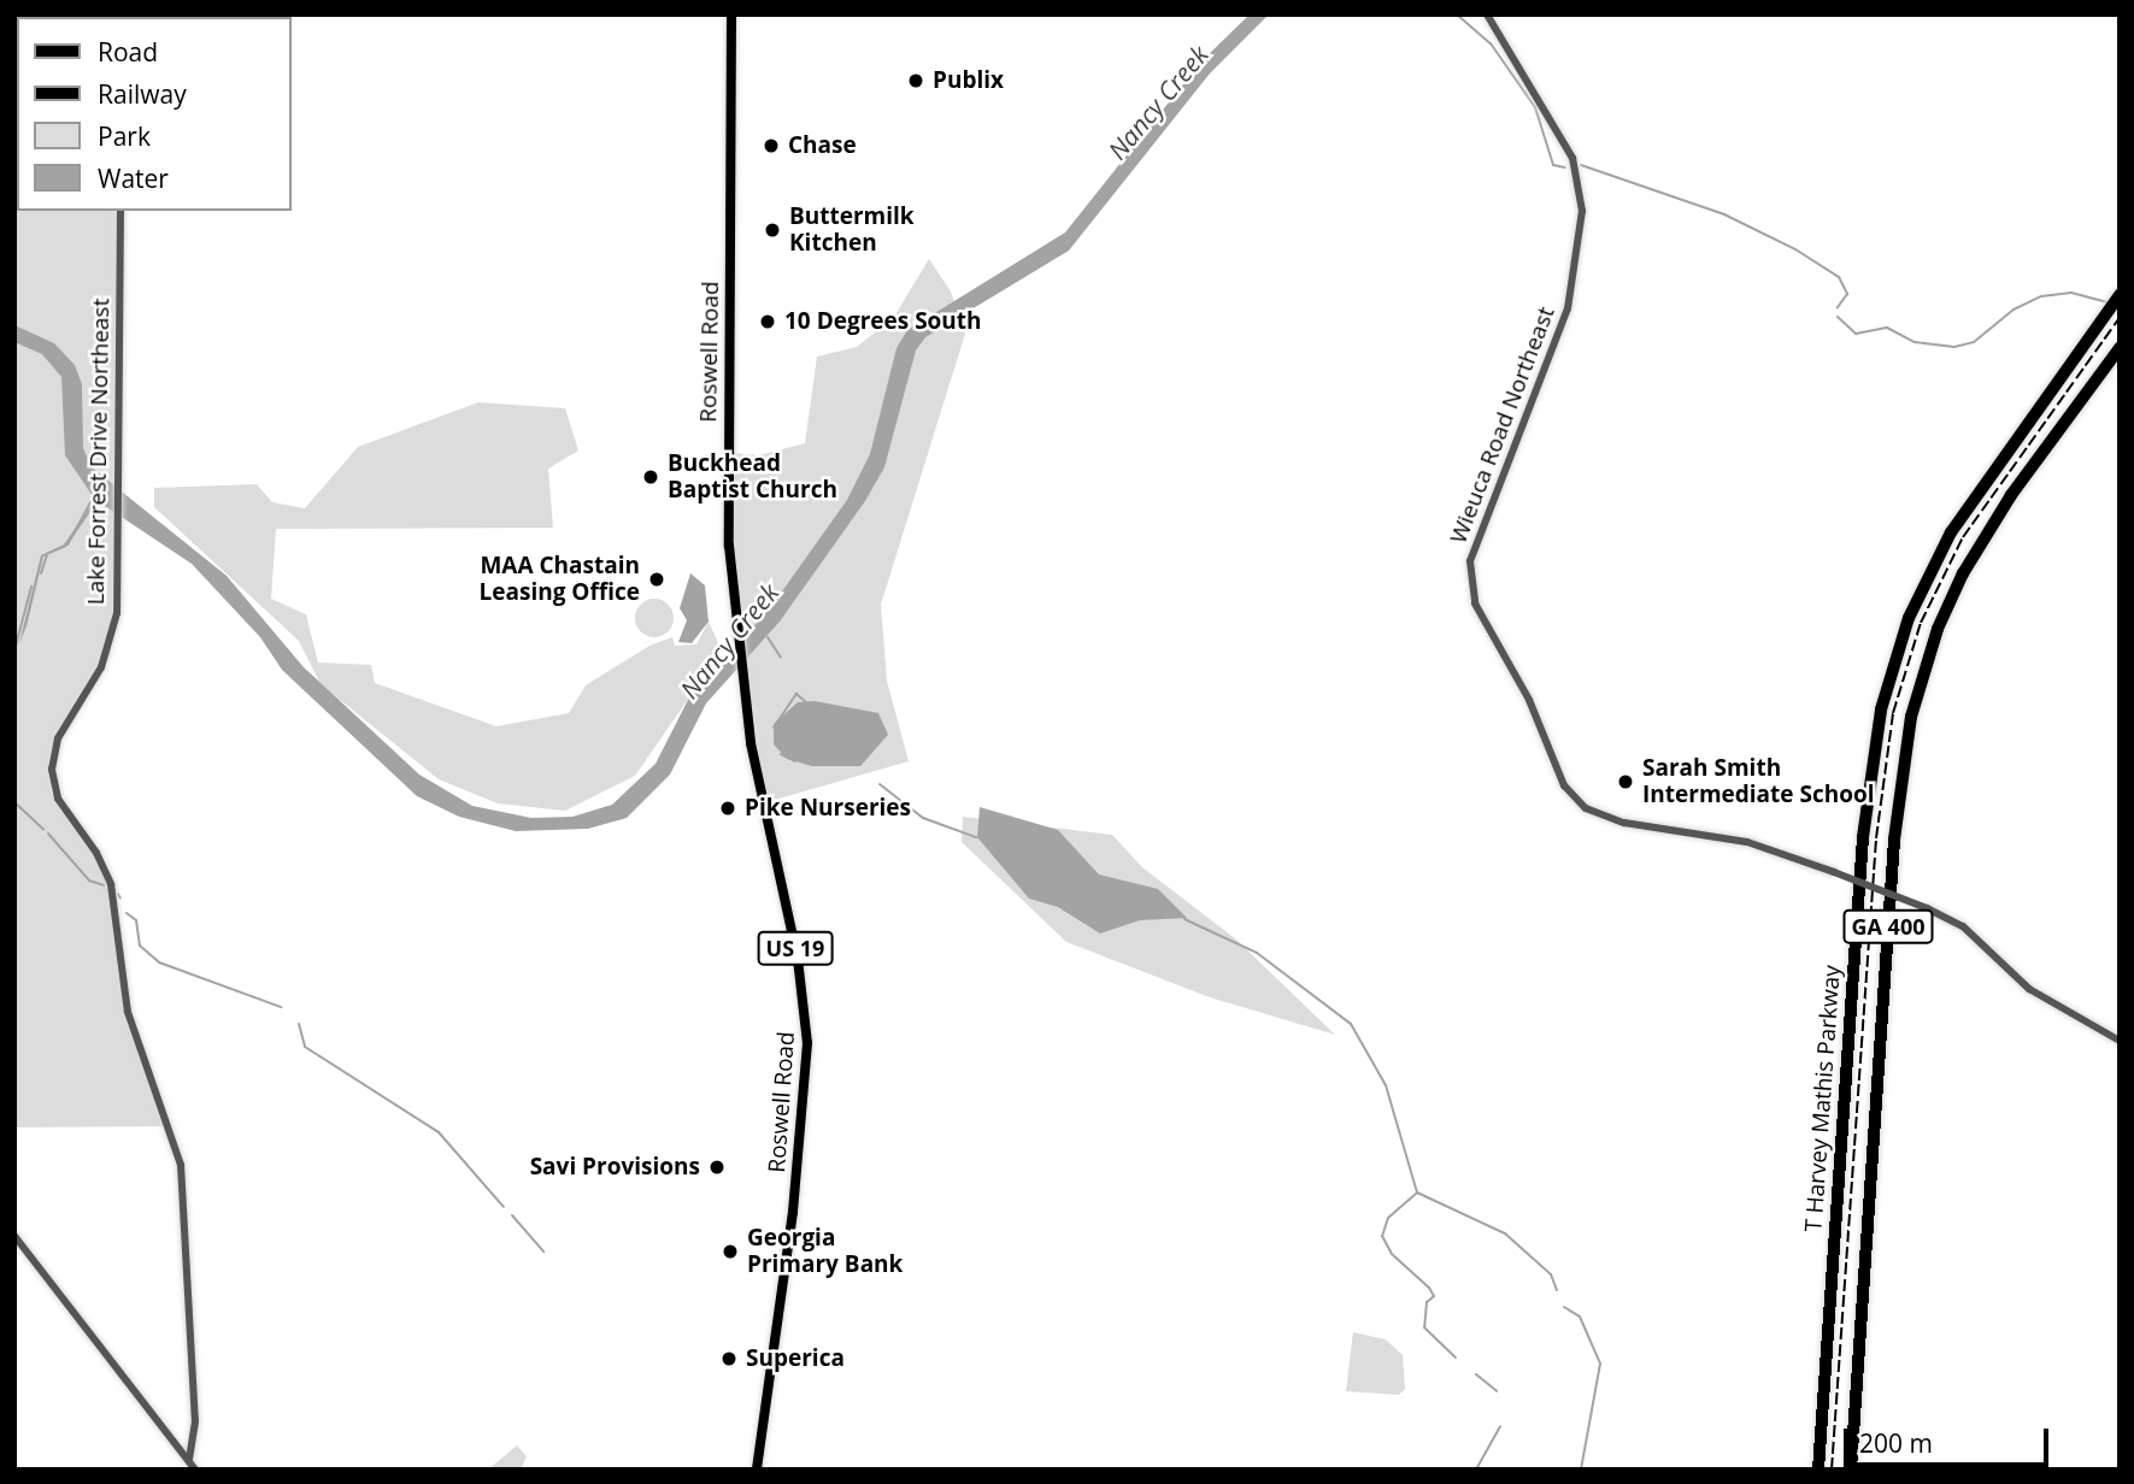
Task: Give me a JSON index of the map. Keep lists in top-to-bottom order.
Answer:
{
  "streets": {
    "highway": ["GA 400", "T Harvey Mathis Parkway"],
    "main road": ["Roswell Road", "US 19"],
    "street": ["Wieuca Road Northeast", "Lake Forrest Drive Northeast"]
  },
  "water": ["Nancy Creek"],
  "places": [
    "Publix",
    "Chase",
    "Buttermilk Kitchen",
    "10 Degrees South",
    "Buckhead Baptist Church",
    "MAA Chastain Leasing Office",
    "Sarah Smith Intermediate School",
    "Pike Nurseries",
    "Savi Provisions",
    "Georgia Primary Bank",
    "Superica"
  ],
  "legend": [
    "Road",
    "Railway",
    "Park",
    "Water"
  ],
  "scale_bar": "200 m"
}
